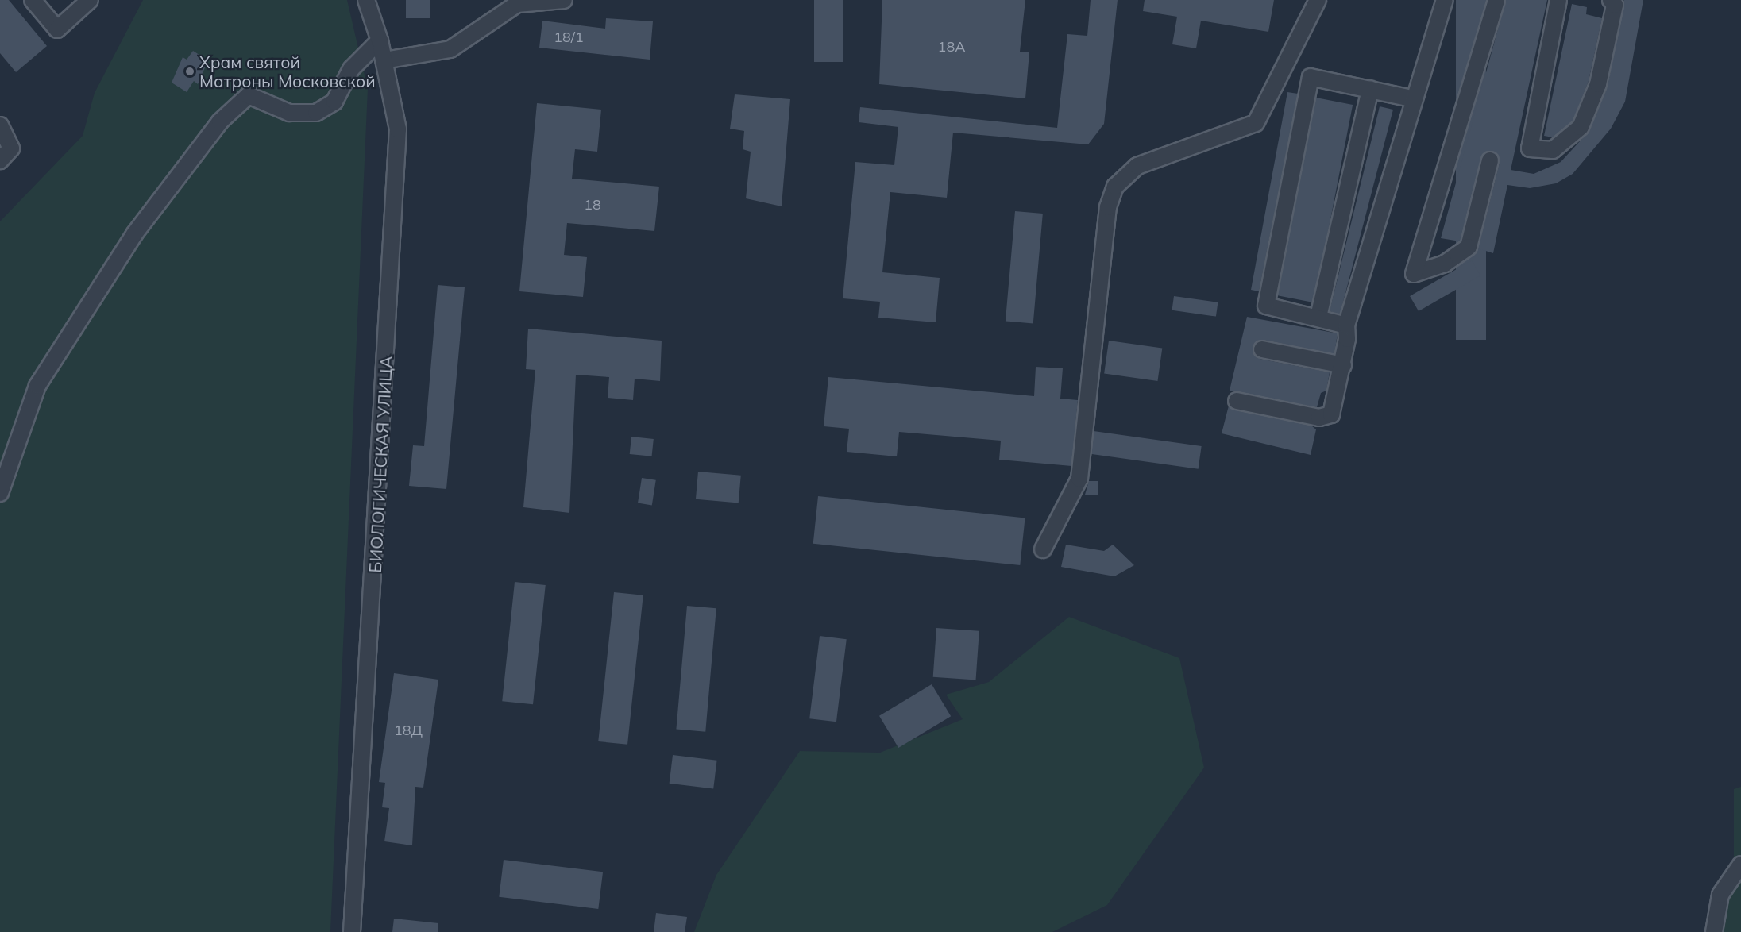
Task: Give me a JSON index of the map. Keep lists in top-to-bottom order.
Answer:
{
  "streets": {
    "street": ["БИОЛОГИЧЕСКАЯ УЛИЦА"]
  },
  "places": ["Храм святой Матроны Московской"],
  "house_numbers": [
    "18/1",
    "18А",
    "18",
    "18Д"
  ]
}
